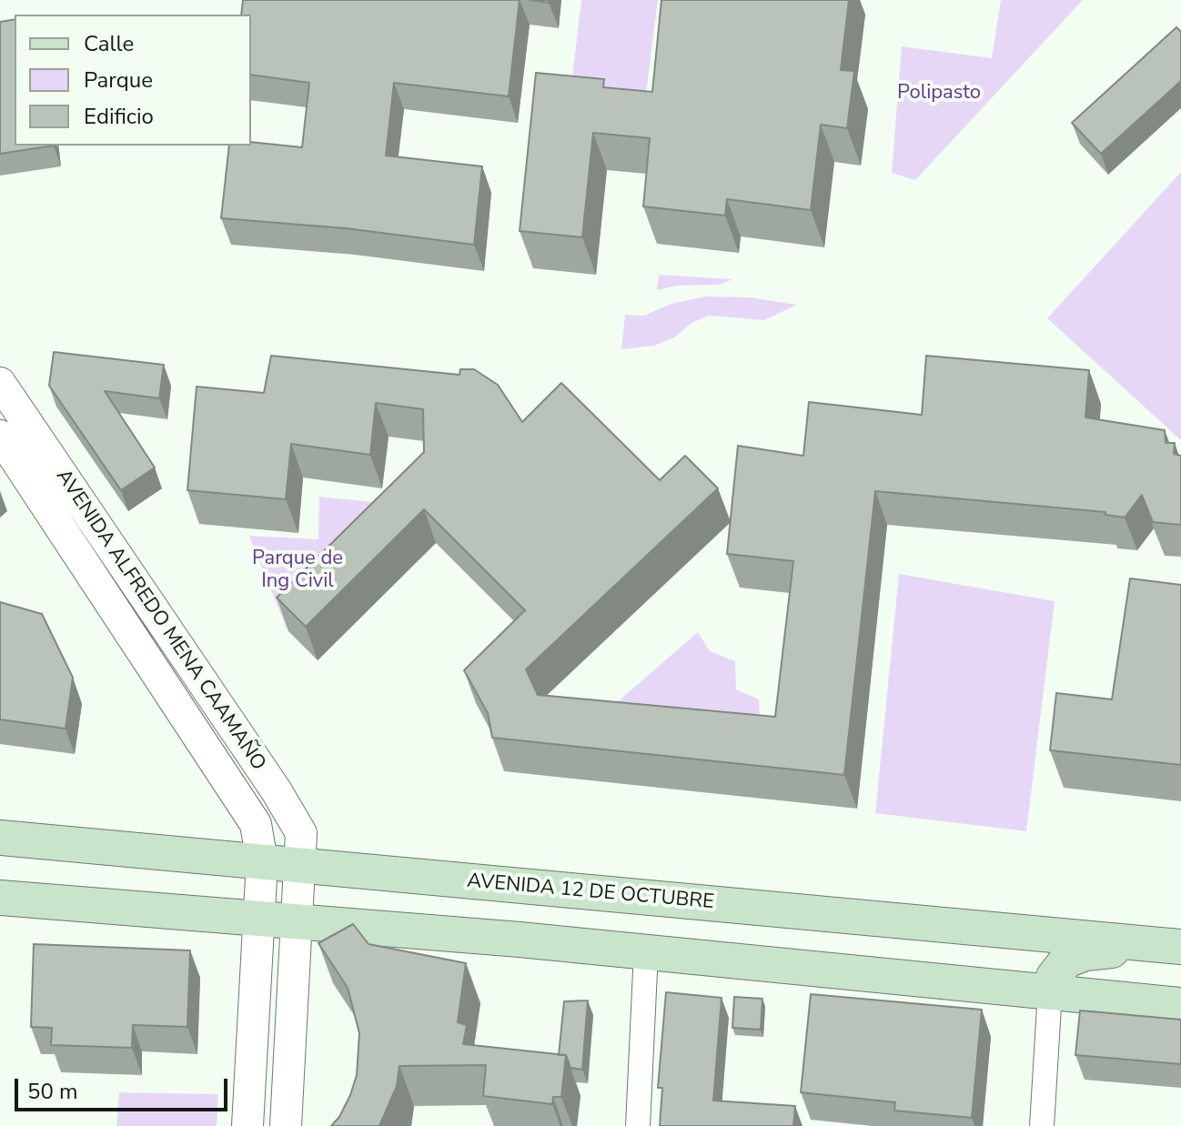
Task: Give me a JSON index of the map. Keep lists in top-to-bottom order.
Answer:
{
  "streets": {
    "main road": ["AVENIDA 12 DE OCTUBRE"],
    "street": ["AVENIDA ALFREDO MENA CAAMAÑO"]
  },
  "crossings": [
    ["AVENIDA ALFREDO MENA CAAMAÑO", "AVENIDA 12 DE OCTUBRE"]
  ],
  "parks": ["Polipasto", "Parque de Ing Civil"],
  "legend": ["Calle", "Parque", "Edificio"],
  "scale_bar": "50 m"
}
